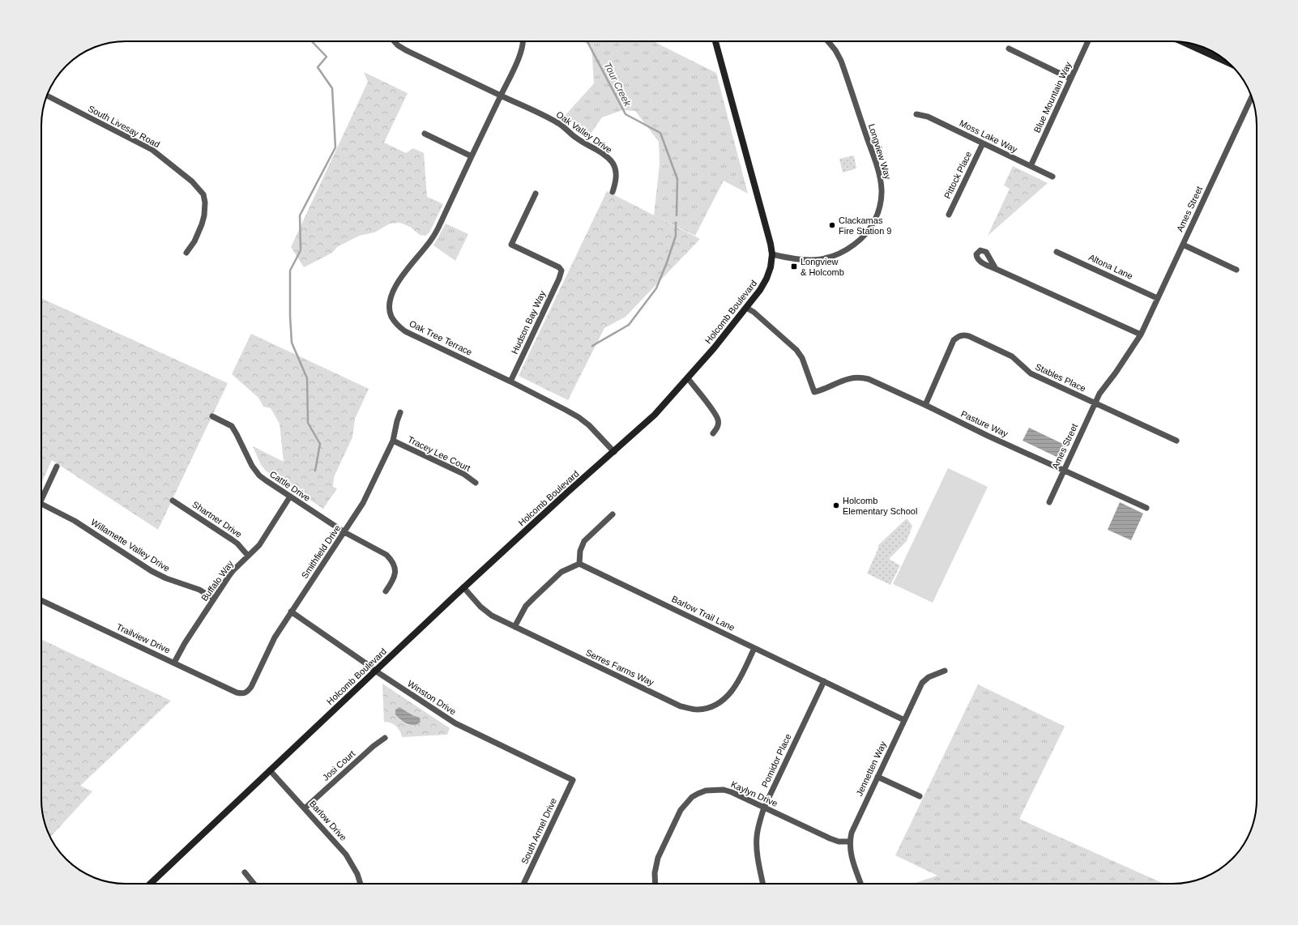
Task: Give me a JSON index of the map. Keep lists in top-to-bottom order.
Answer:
{
  "streets": {
    "street": [
      "Blue Mountain Way",
      "South Livesay Road",
      "Oak Valley Drive",
      "Moss Lake Way",
      "Longview Way",
      "Pittock Place",
      "Ames Street",
      "Altona Lane",
      "Holcomb Boulevard",
      "Hudson Bay Way",
      "Oak Tree Terrace",
      "Stables Place",
      "Pasture Way",
      "Tracey Lee Court",
      "Cattle Drive",
      "Shartner Drive",
      "Willamette Valley Drive",
      "Smithfield Drive",
      "Buffalo Way",
      "Barlow Trail Lane",
      "Trailview Drive",
      "Serres Farms Way",
      "Winston Drive",
      "Pomidor Place",
      "Josi Court",
      "Jennetten Way",
      "Kaylyn Drive",
      "Barlow Drive",
      "South Armel Drive"
    ]
  },
  "crossings": [
    ["Blue Mountain Way", "Moss Lake Way"],
    ["Oak Valley Drive", "Oak Tree Terrace"],
    ["Moss Lake Way", "Pittock Place"],
    ["Longview Way", "Holcomb Boulevard"],
    ["Ames Street", "Altona Lane"],
    ["Ames Street", "Stables Place"],
    ["Ames Street", "Pasture Way"],
    ["Holcomb Boulevard", "Oak Tree Terrace"],
    ["Holcomb Boulevard", "Pasture Way"],
    ["Holcomb Boulevard", "Serres Farms Way"],
    ["Holcomb Boulevard", "Winston Drive"],
    ["Holcomb Boulevard", "Barlow Drive"],
    ["Hudson Bay Way", "Oak Tree Terrace"],
    ["Stables Place", "Pasture Way"],
    ["Tracey Lee Court", "Smithfield Drive"],
    ["Cattle Drive", "Smithfield Drive"],
    ["Cattle Drive", "Buffalo Way"],
    ["Shartner Drive", "Buffalo Way"],
    ["Willamette Valley Drive", "Buffalo Way"],
    ["Smithfield Drive", "Trailview Drive"],
    ["Smithfield Drive", "Winston Drive"],
    ["Buffalo Way", "Trailview Drive"],
    ["Barlow Trail Lane", "Serres Farms Way"],
    ["Barlow Trail Lane", "Pomidor Place"],
    ["Barlow Trail Lane", "Jennetten Way"],
    ["Winston Drive", "South Armel Drive"],
    ["Pomidor Place", "Kaylyn Drive"],
    ["Josi Court", "Barlow Drive"],
    ["Jennetten Way", "Kaylyn Drive"]
  ],
  "water": ["Tour Creek"],
  "places": {
    "other": ["Clackamas Fire Station 9", "Holcomb Elementary School"],
    "transit": ["Longview & Holcomb"]
  }
}
